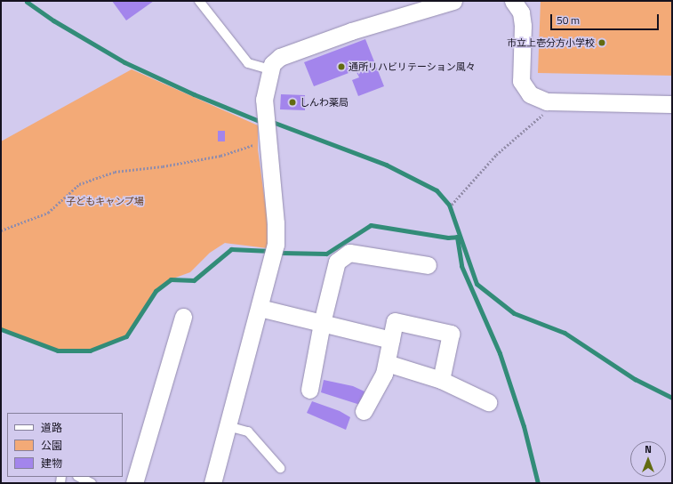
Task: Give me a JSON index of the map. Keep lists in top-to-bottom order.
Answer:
{
  "parks": ["子どもキャンプ場"],
  "places": ["市立上壱分方小学校", "通所リハビリテーション風々", "しんわ薬局"],
  "legend": ["道路", "公園", "建物"],
  "scale_bar": "50 m",
  "north": "top"
}
